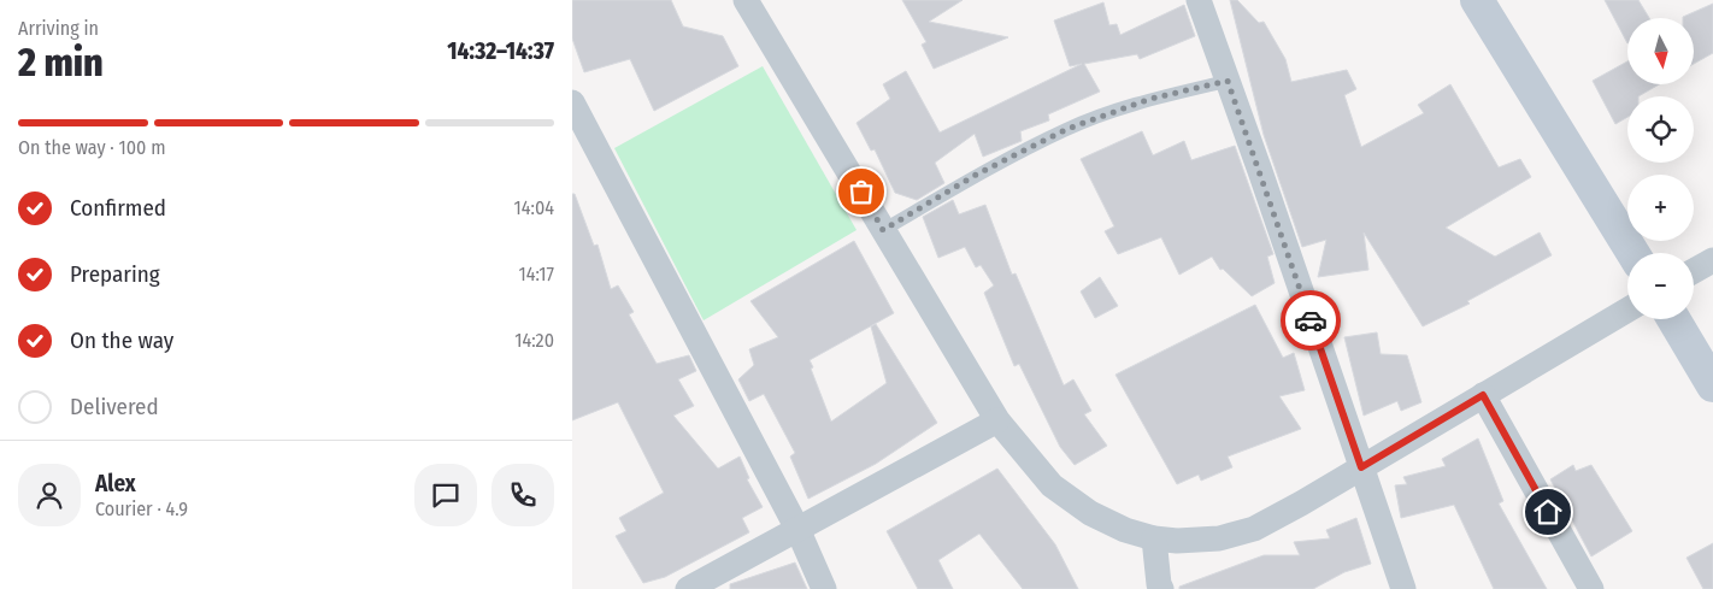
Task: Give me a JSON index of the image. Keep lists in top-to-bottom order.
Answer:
{
  "north": "bottom",
  "page": {
    "heading": ["2 min", "Arriving in", "14:32–14:37"],
    "panel": ["Alex", "Courier · 4.9"],
    "map_buttons": ["+", "−"],
    "bar": "On the way · 100 m",
    "list": [
      ["Confirmed", "14:04"],
      ["Preparing", "14:17"],
      ["On the way", "14:20"],
      "Delivered"
    ]
  }
}
